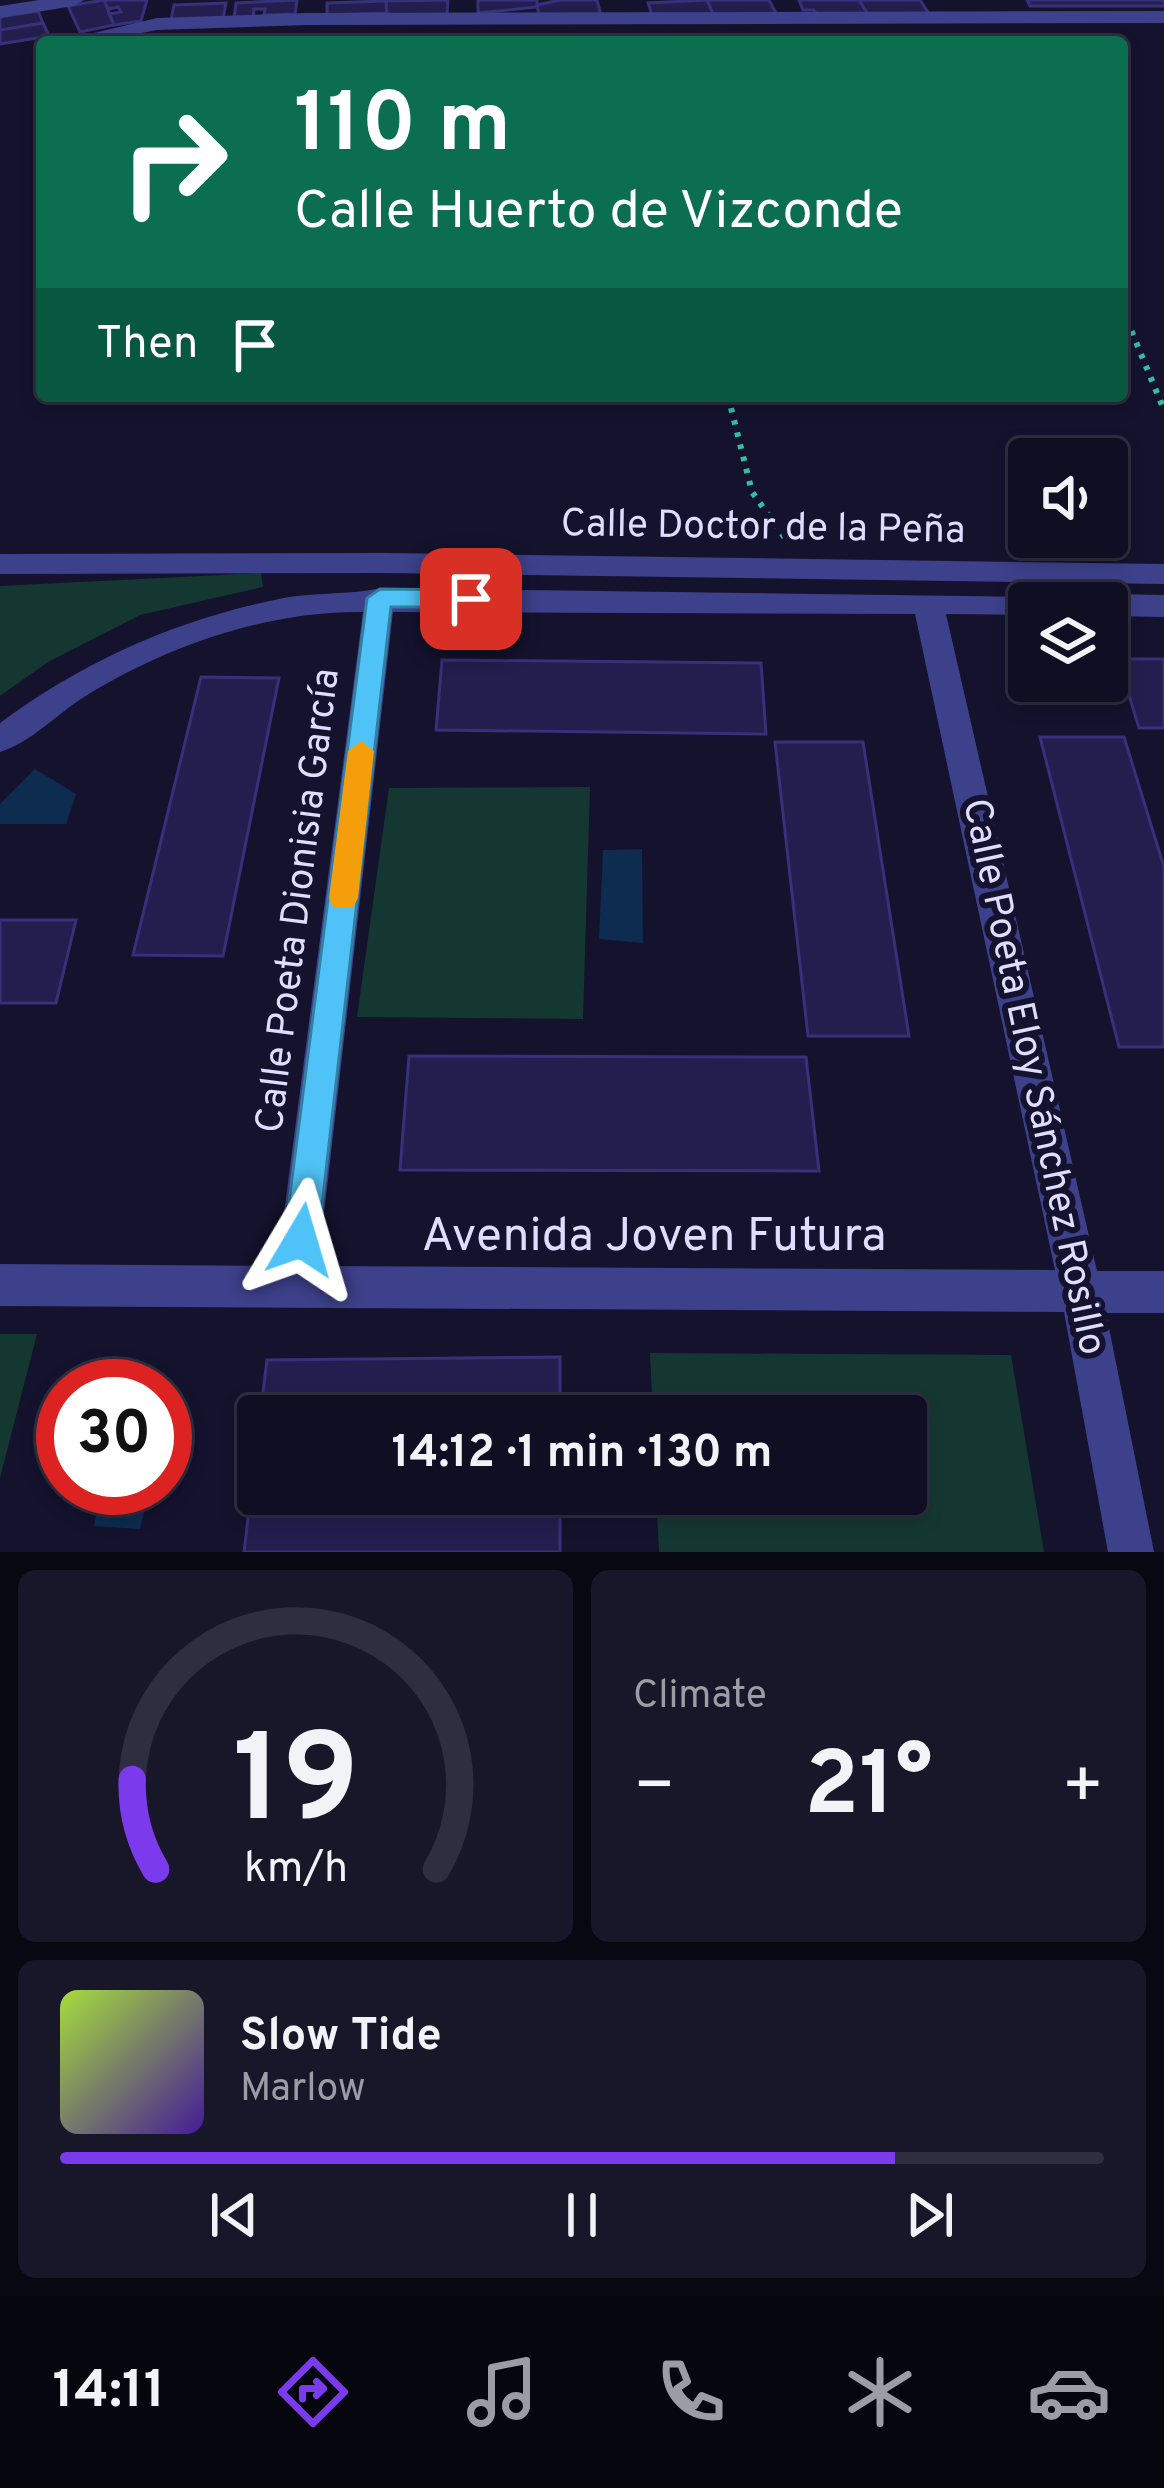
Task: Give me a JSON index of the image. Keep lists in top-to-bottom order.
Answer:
{
  "streets": {
    "street": [
      "Calle Doctor de la Peña",
      "Calle Poeta Dionisia García",
      "Calle Poeta Eloy Sánchez Rosillo",
      "Avenida Joven Futura"
    ]
  },
  "crossings": [
    ["Calle Poeta Dionisia García", "Avenida Joven Futura"],
    ["Calle Poeta Eloy Sánchez Rosillo", "Avenida Joven Futura"]
  ],
  "page": {
    "turn": ["110 m", "Calle Huerto de Vizconde"],
    "then": "Then",
    "limit": "30",
    "trip": "14:12 · 1 min · 130 m",
    "tile": "Climate",
    "heat": ["−", "21°", "+"],
    "song": ["Slow Tide", "Marlow"],
    "tabs": "14:11",
    "gauge": ["19", "km/h"]
  }
}
